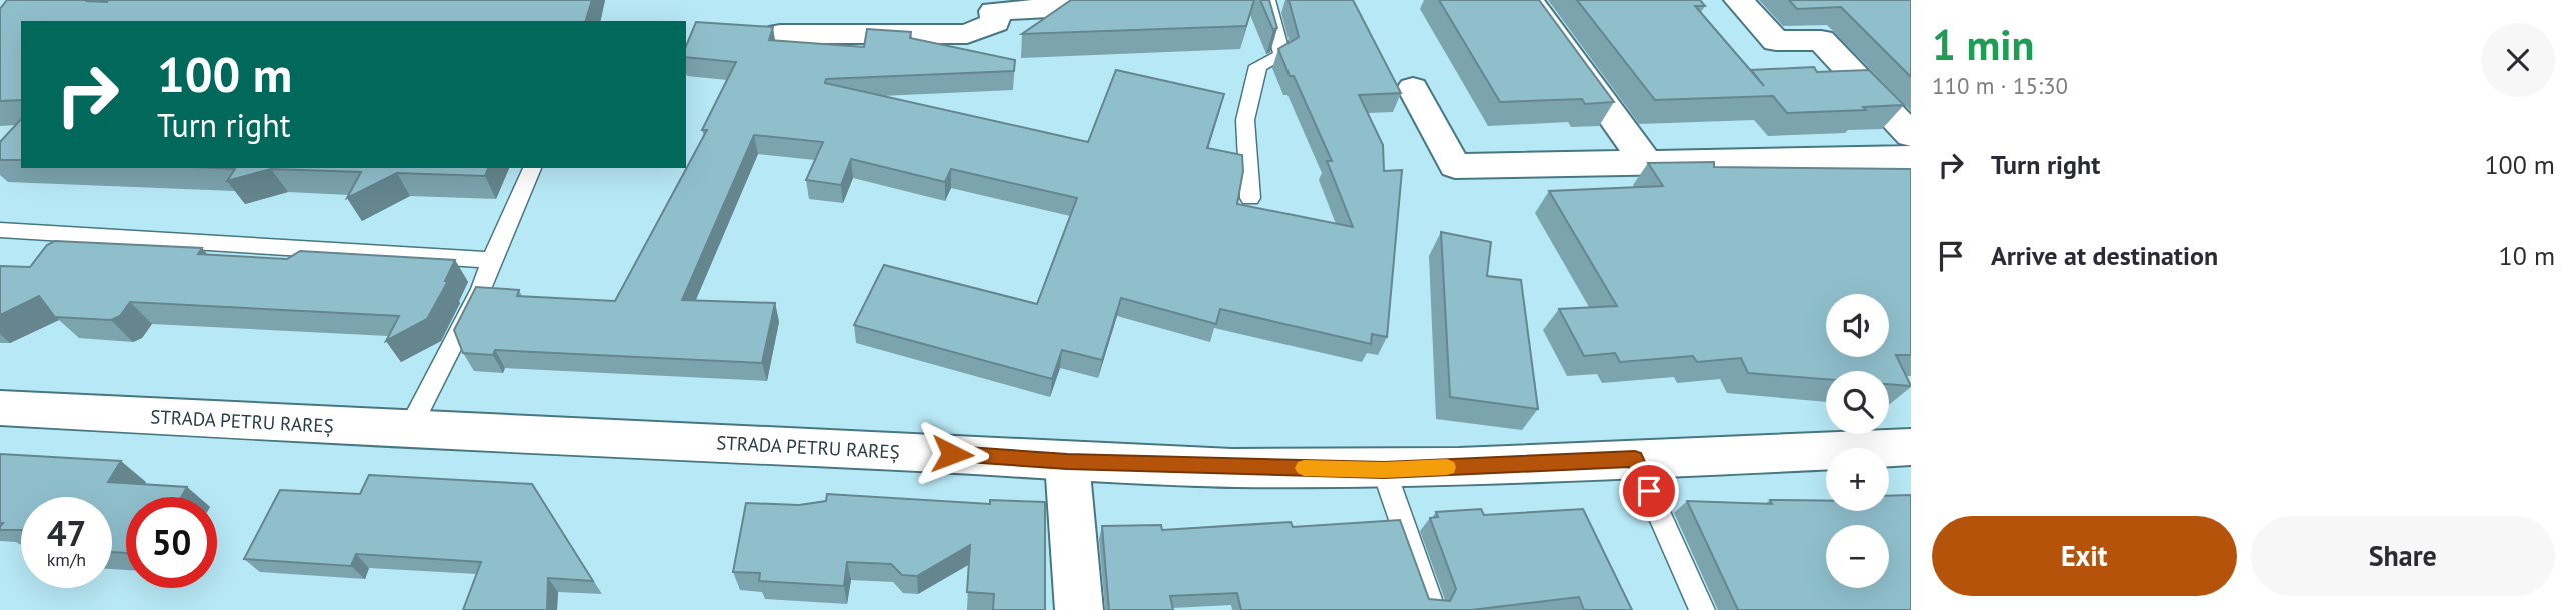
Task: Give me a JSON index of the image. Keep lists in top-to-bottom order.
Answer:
{
  "streets": {
    "street": ["STRADA PETRU RAREȘ"]
  },
  "page": {
    "heading": ["1 min", "110 m · 15:30"],
    "turn": ["100 m", "Turn right"],
    "list": [
      {
        "name": "Turn right",
        "value": "100 m"
      },
      {
        "name": "Arrive at destination",
        "value": "10 m"
      }
    ],
    "map_buttons": ["+", "−"],
    "speed": "47 km/h",
    "limit": "50",
    "buttons": ["Exit", "Share"]
  }
}
